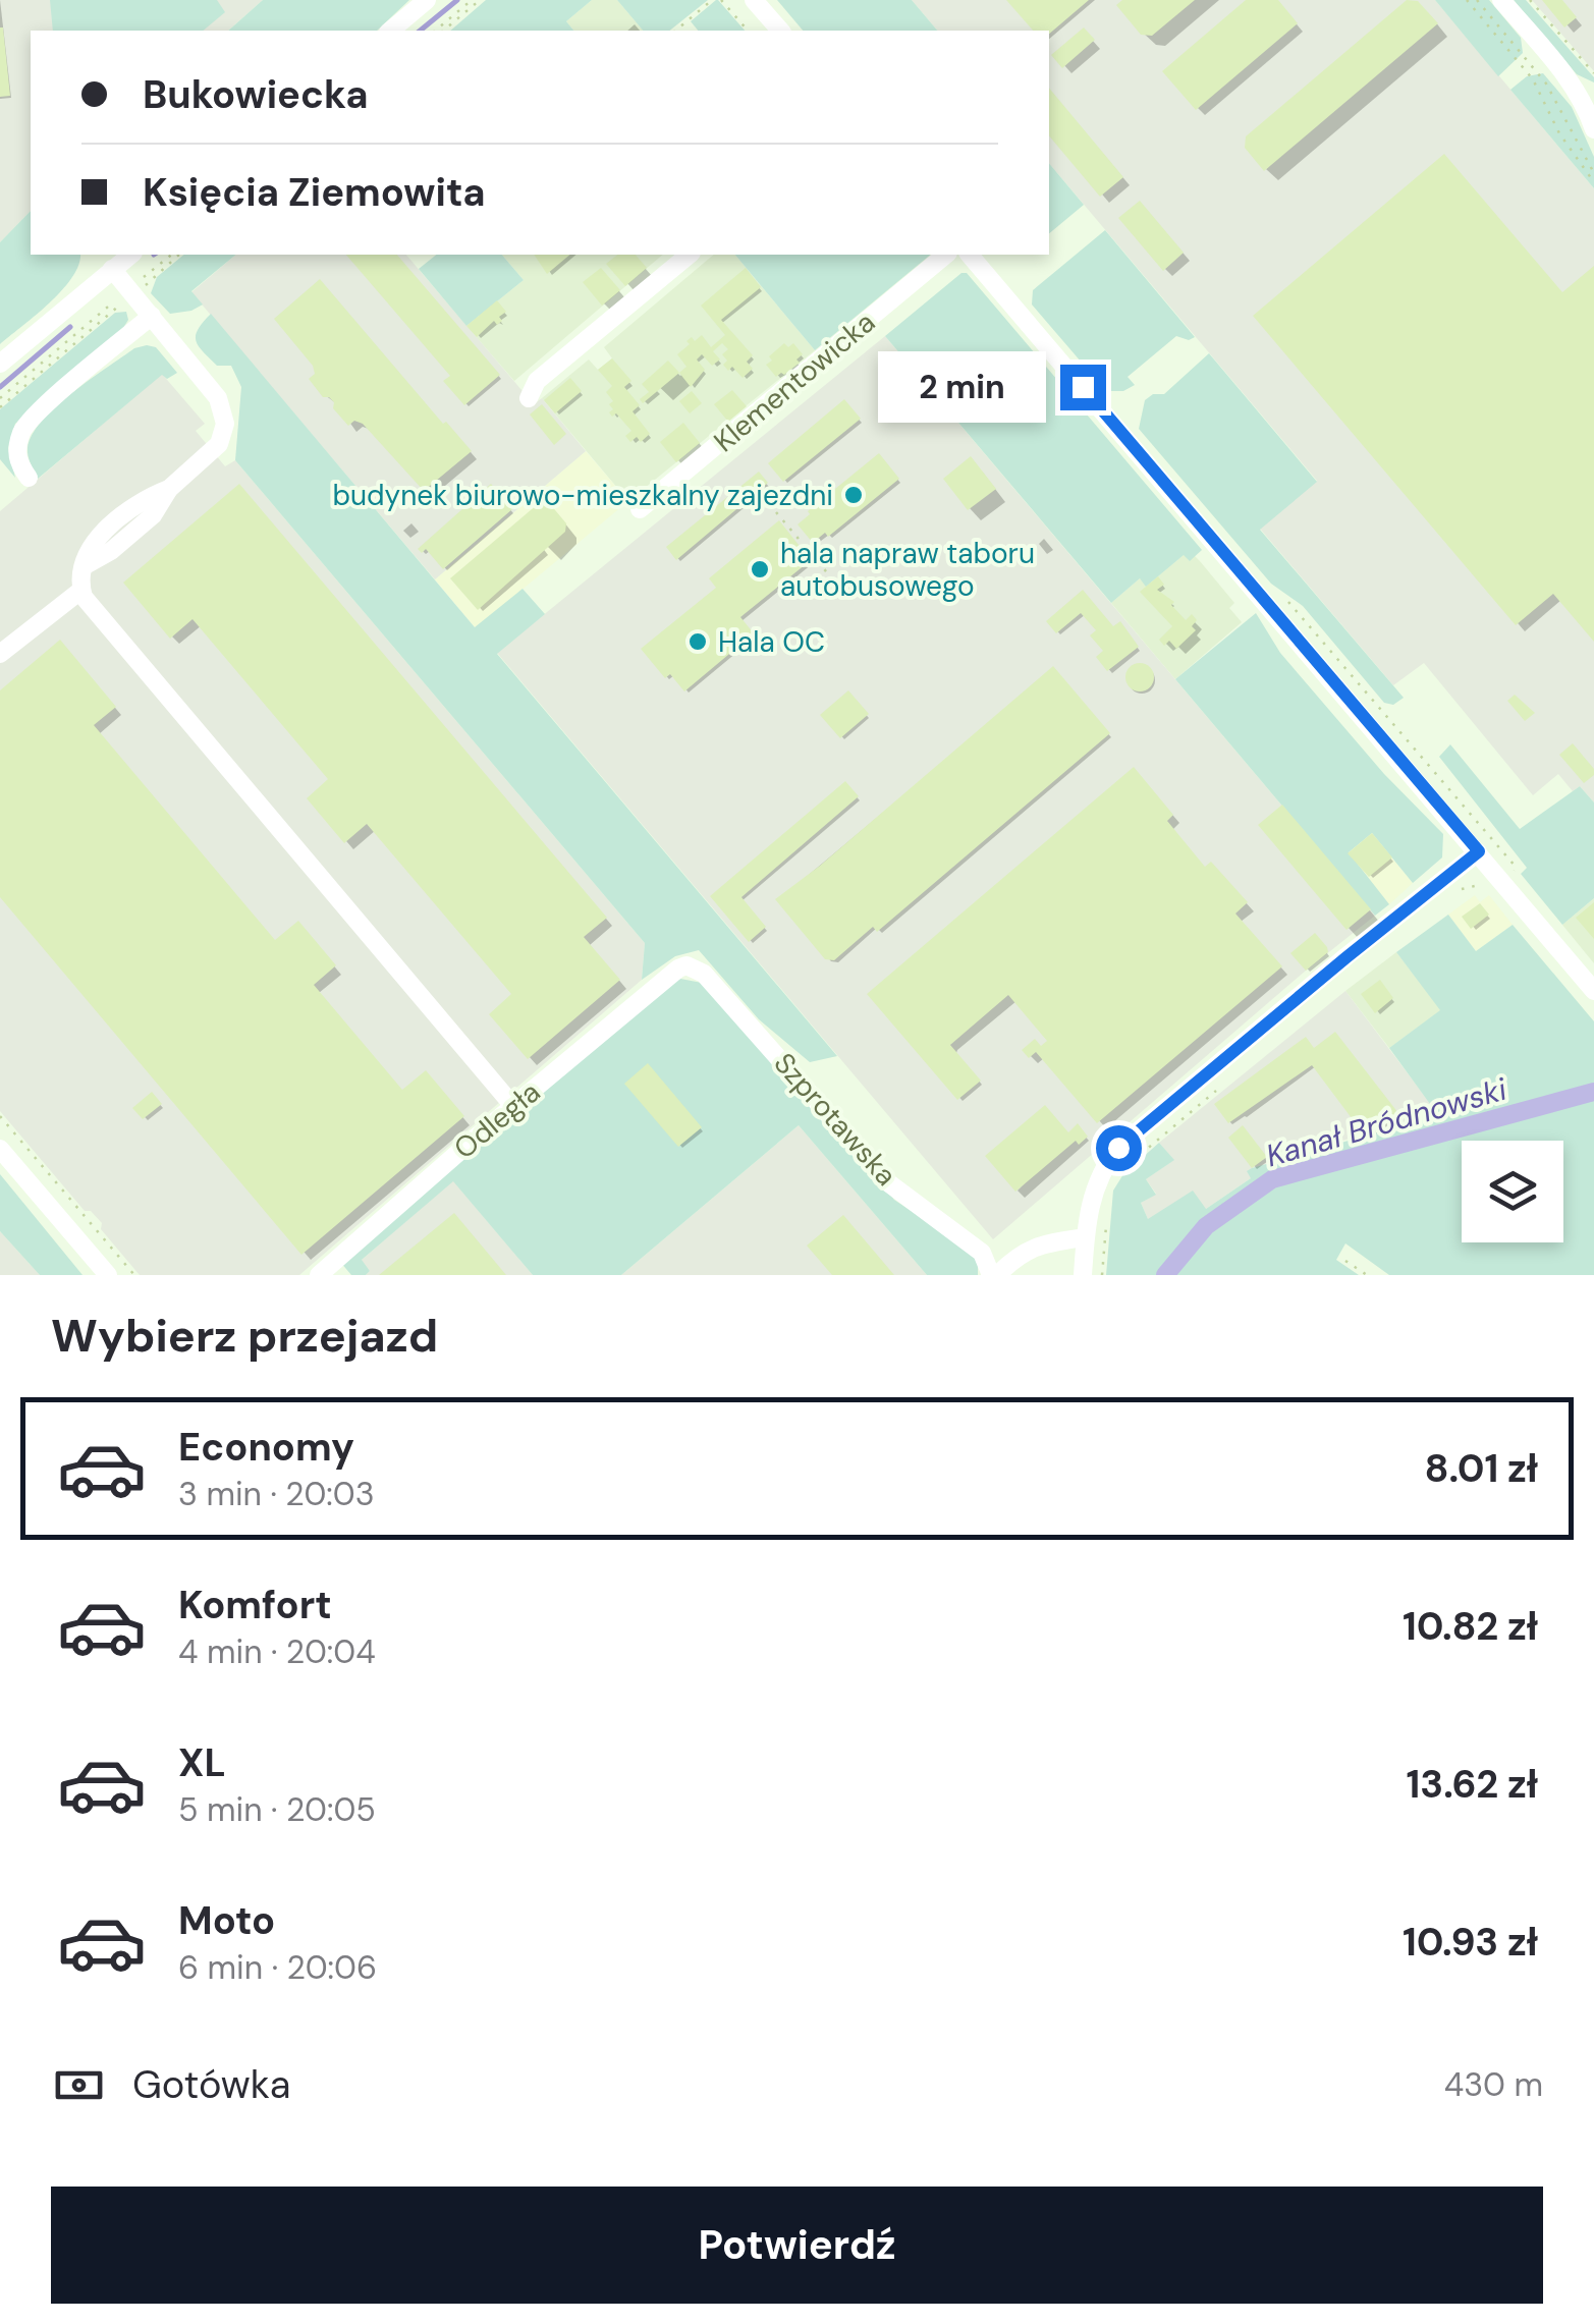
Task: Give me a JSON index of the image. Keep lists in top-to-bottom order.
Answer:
{
  "streets": {
    "street": ["Klementowicka", "Szprotawska", "Odległa"]
  },
  "crossings": [
    ["Szprotawska", "Odległa"]
  ],
  "water": ["Kanał Bródnowski"],
  "places": ["budynek biurowo-mieszkalny zajezdni", "hala napraw taboru autobusowego", "Hala OC"],
  "page": {
    "banner": ["Bukowiecka", "Księcia Ziemowita"],
    "bubble": "2 min",
    "heading": "Wybierz przejazd",
    "list": [
      {
        "name": "Economy",
        "note": "3 min · 20:03",
        "value": "8.01 zł"
      },
      {
        "name": "Komfort",
        "note": "4 min · 20:04",
        "value": "10.82 zł"
      },
      {
        "name": "XL",
        "note": "5 min · 20:05",
        "value": "13.62 zł"
      },
      {
        "name": "Moto",
        "note": "6 min · 20:06",
        "value": "10.93 zł"
      }
    ],
    "pay": ["Gotówka", "430 m"],
    "buttons": "Potwierdź"
  }
}
